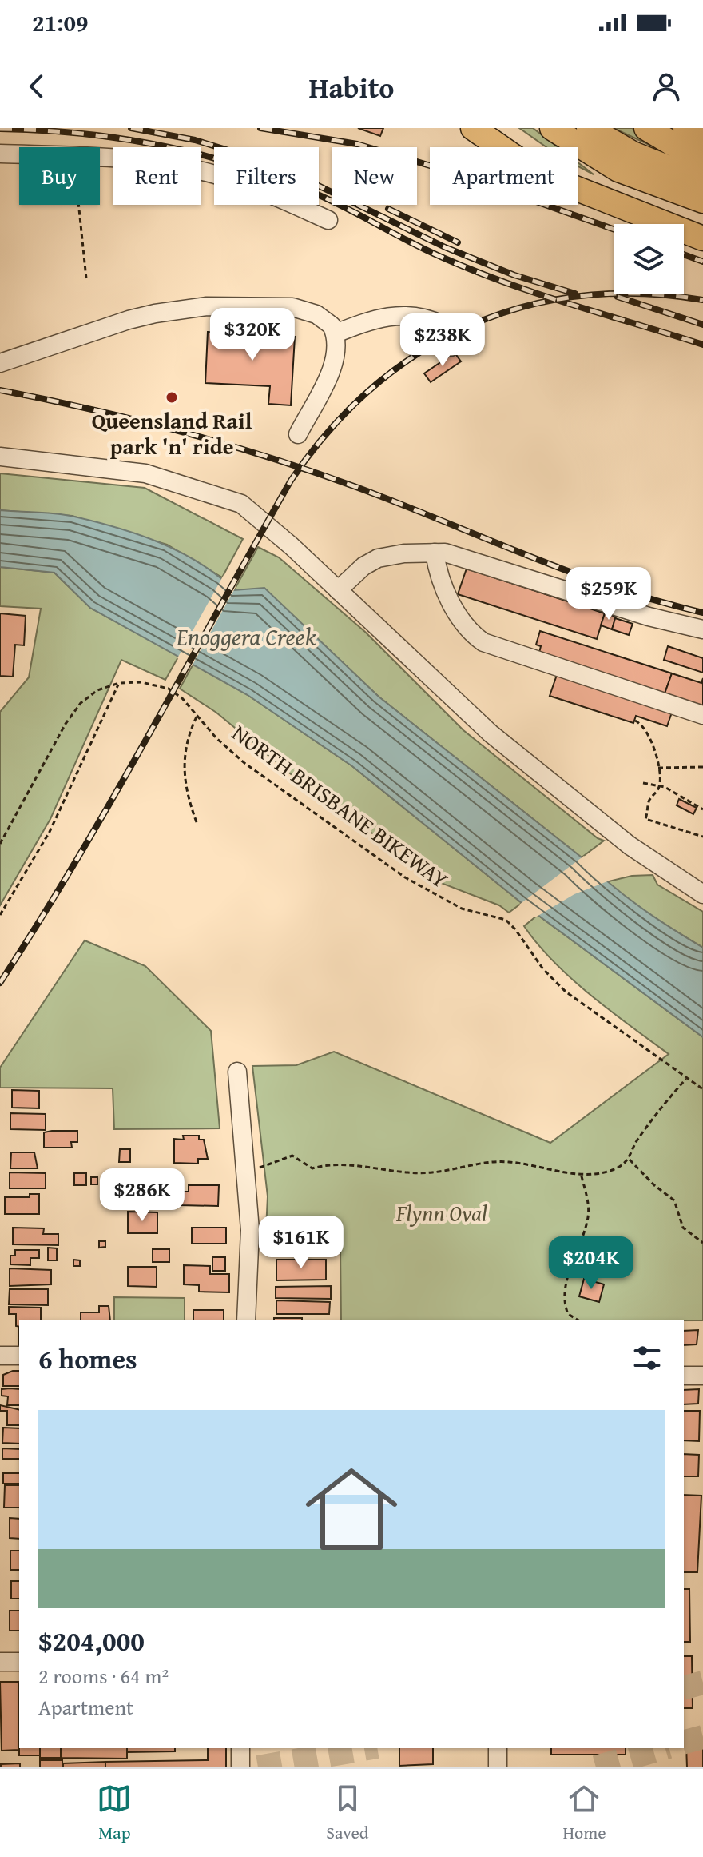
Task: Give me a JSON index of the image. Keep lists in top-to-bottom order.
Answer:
{
  "streets": {
    "path": ["NORTH BRISBANE BIKEWAY"]
  },
  "water": ["Enoggera Creek"],
  "parks": ["Flynn Oval"],
  "places": ["Queensland Rail park 'n' ride"],
  "page": {
    "status": "21:09",
    "header": "Habito",
    "chip": [
      "Buy",
      "Rent",
      "Filters",
      "New",
      "Apartment"
    ],
    "price": [
      "$320K",
      "$238K",
      "$259K",
      "$286K",
      "$161K",
      "$204K"
    ],
    "heading": "6 homes",
    "list": [
      {
        "name": "$204,000",
        "note": "2 rooms · 64 m² · Apartment"
      }
    ],
    "tabs": ["Map", "Saved", "Home"]
  }
}
